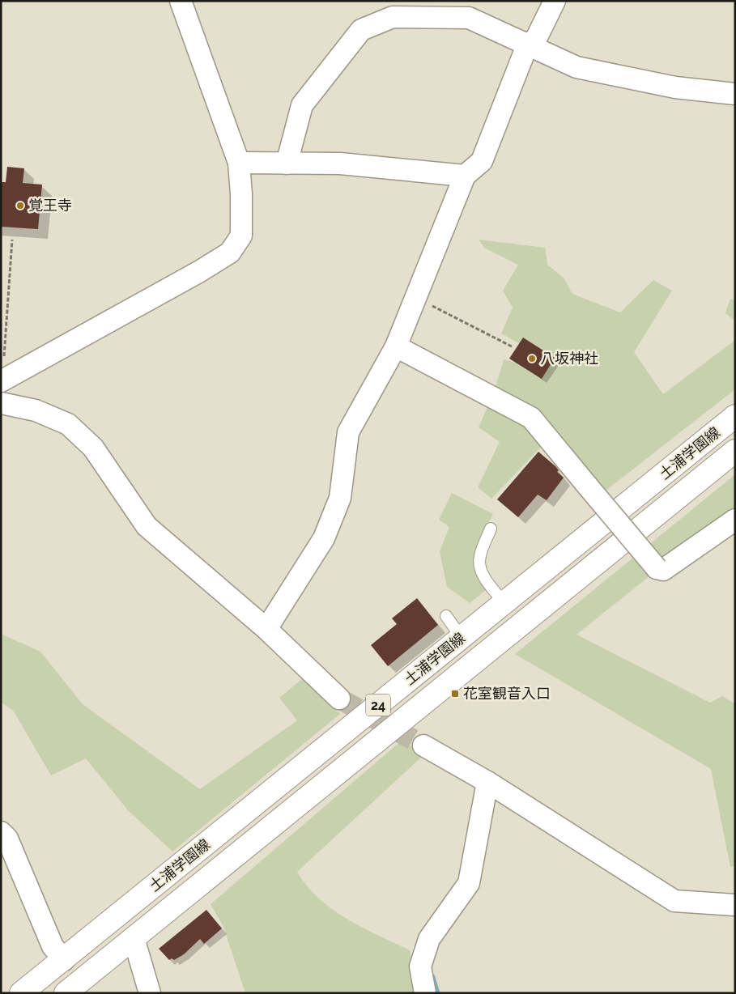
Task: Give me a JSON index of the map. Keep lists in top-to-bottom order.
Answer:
{
  "streets": {
    "main road": ["土浦学園線", "24"]
  },
  "places": {
    "other": ["覚王寺", "八坂神社"],
    "transit": ["花室観音入口"]
  }
}
